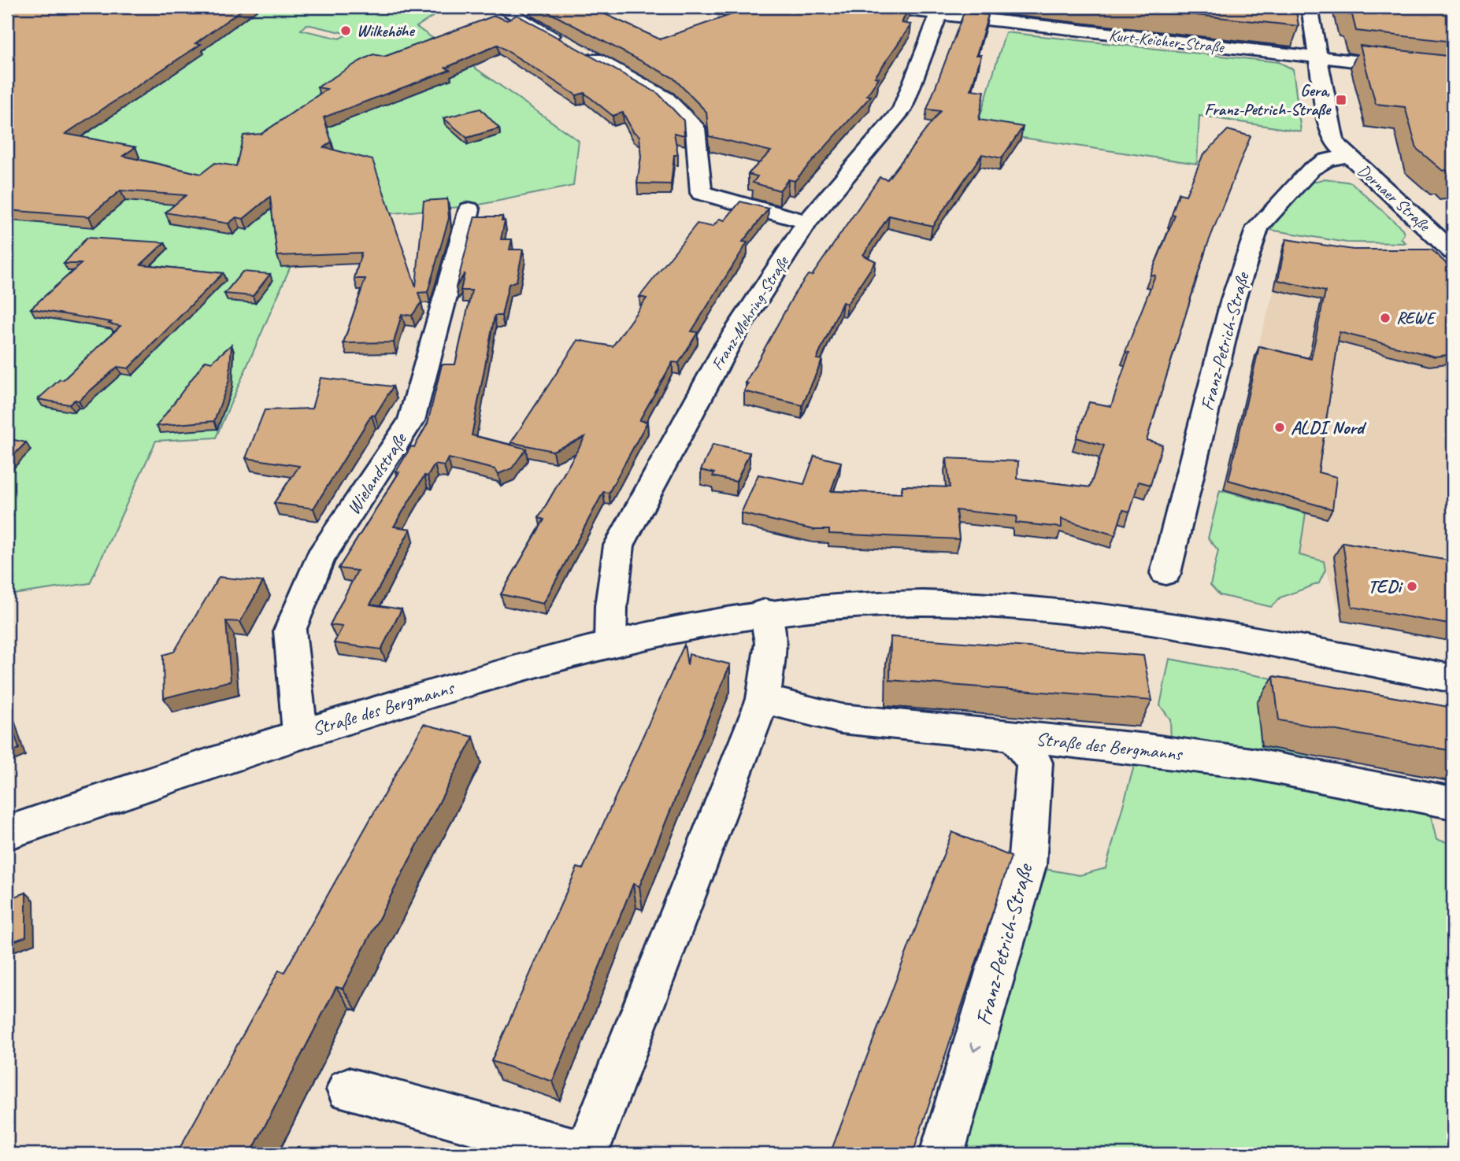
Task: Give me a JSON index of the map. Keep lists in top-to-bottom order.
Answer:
{
  "streets": {
    "street": [
      "Kurt-Keicher-Straße",
      "Dornaer Straße",
      "Franz-Mehring-Straße",
      "Franz-Petrich-Straße",
      "Wielandstraße",
      "Straße des Bergmanns"
    ]
  },
  "crossings": [
    ["Kurt-Keicher-Straße", "Franz-Mehring-Straße"],
    ["Dornaer Straße", "Franz-Petrich-Straße"],
    ["Franz-Mehring-Straße", "Straße des Bergmanns"],
    ["Franz-Petrich-Straße", "Straße des Bergmanns"],
    ["Wielandstraße", "Straße des Bergmanns"]
  ],
  "one_way": ["Franz-Petrich-Straße"],
  "places": {
    "other": [
      "Wilkehöhe",
      "REWE",
      "ALDI Nord",
      "TEDi"
    ],
    "transit": ["Gera, Franz-Petrich-Straße"]
  }
}
